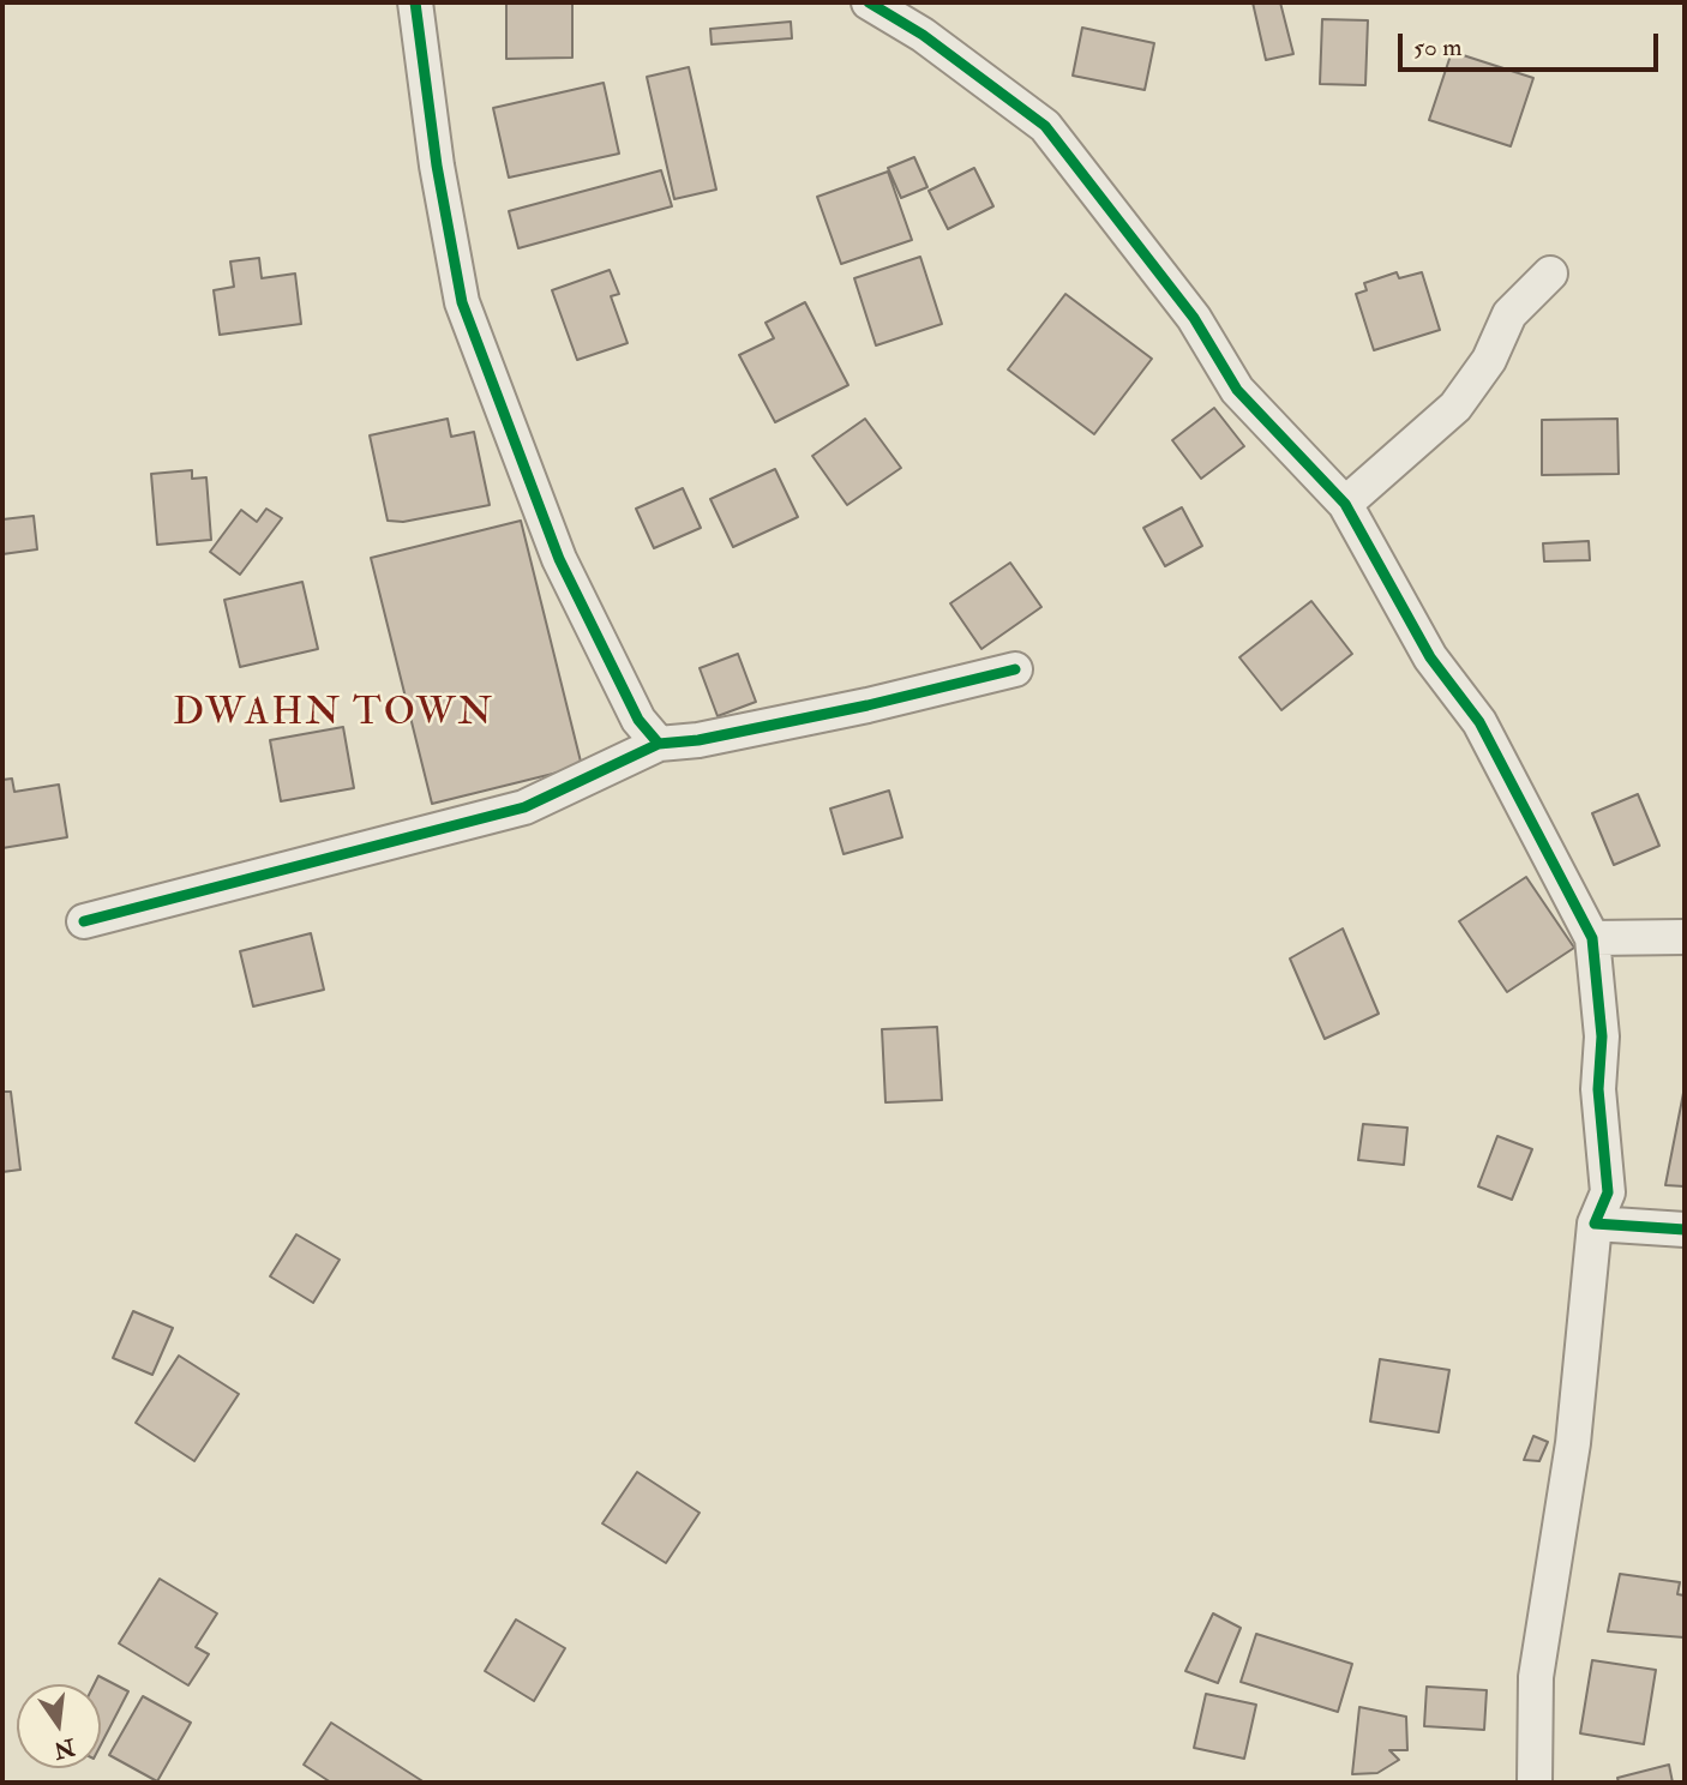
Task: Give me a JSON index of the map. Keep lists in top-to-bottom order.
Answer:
{
  "districts": ["DWAHN TOWN"],
  "scale_bar": "50 m",
  "north": "bottom"
}
